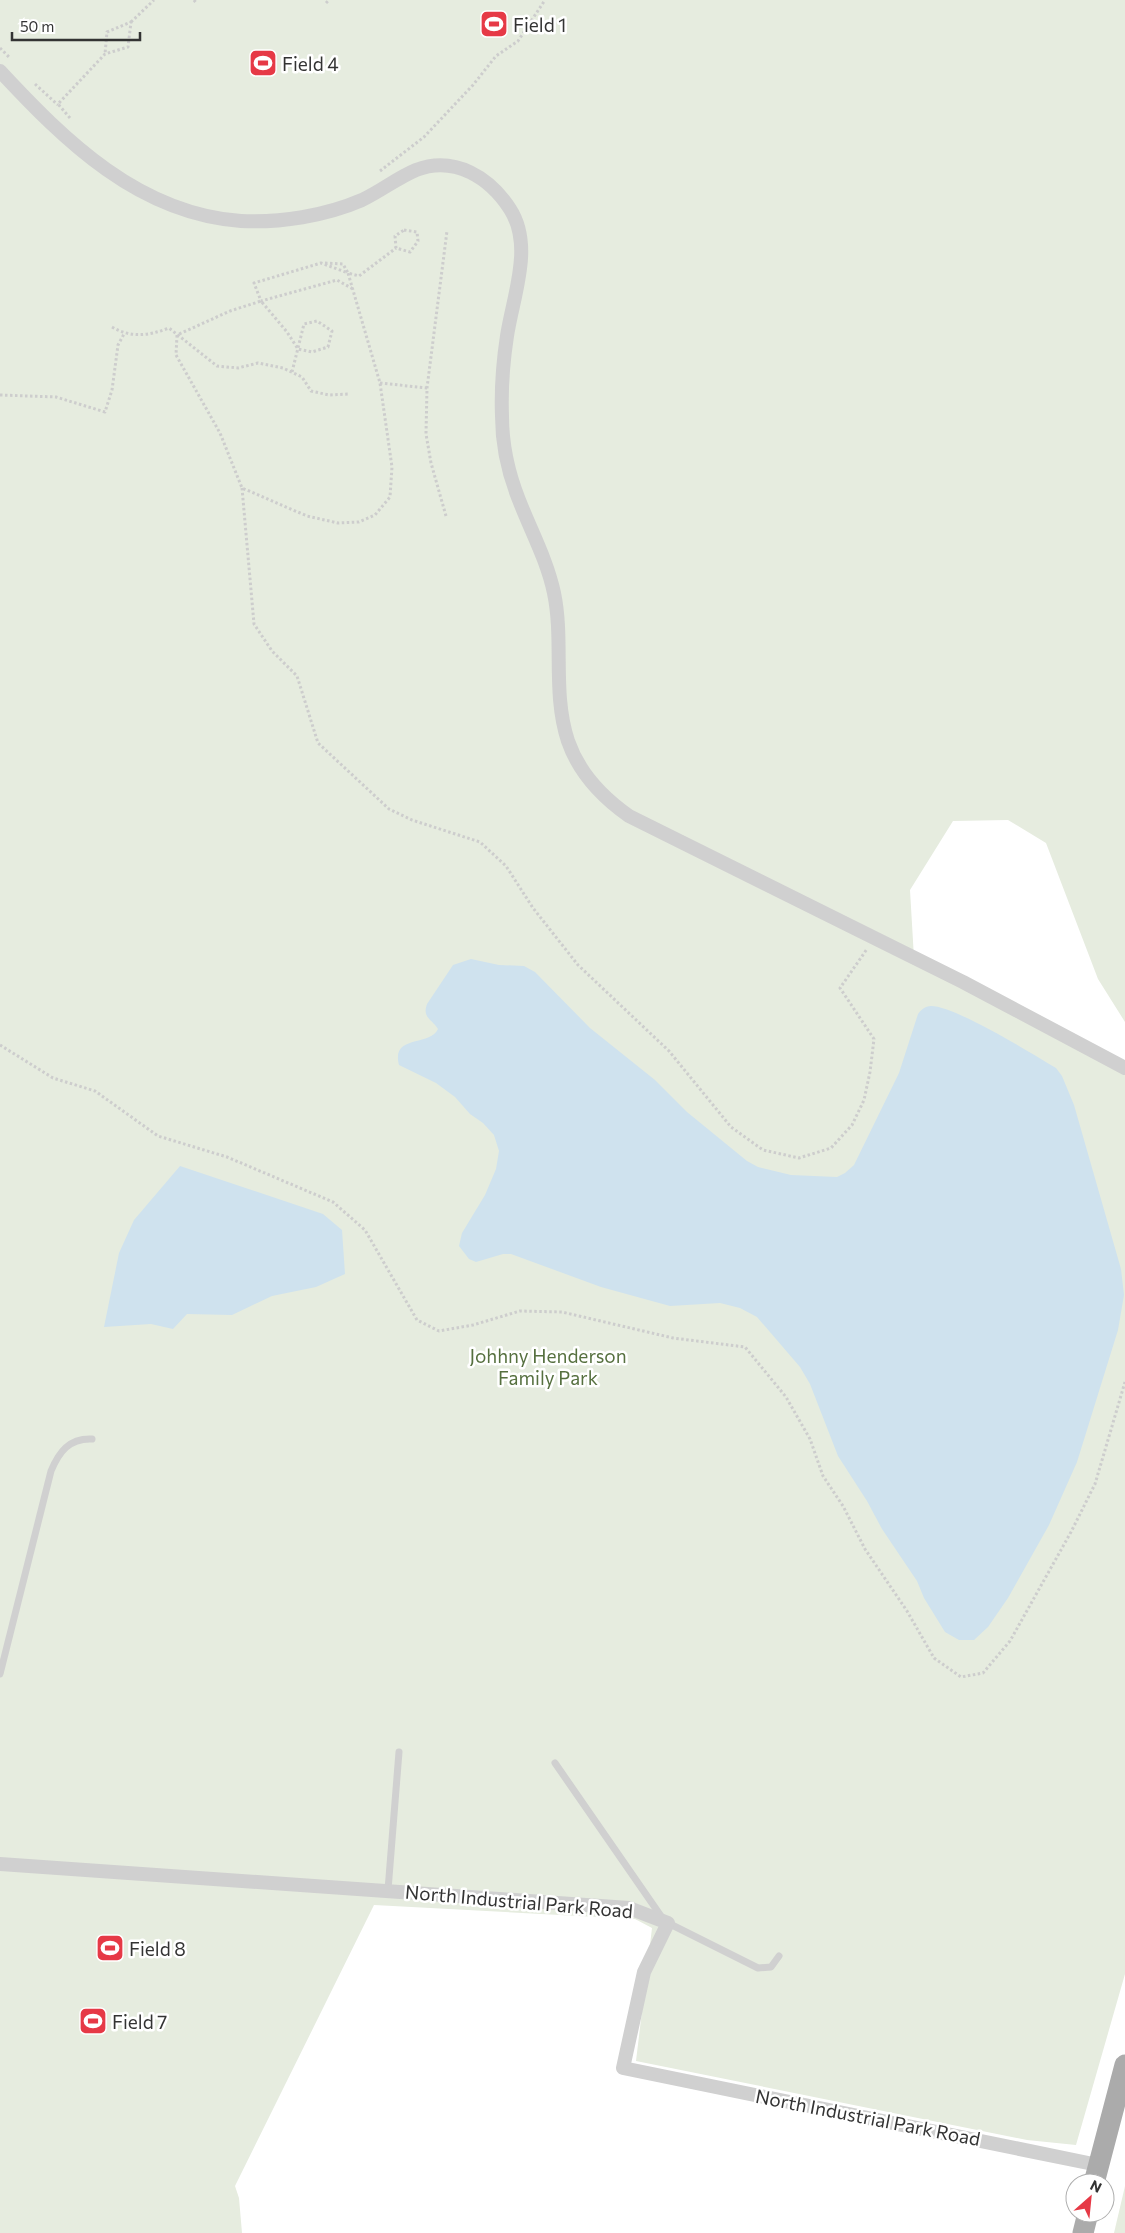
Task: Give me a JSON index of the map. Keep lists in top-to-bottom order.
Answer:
{
  "streets": {
    "street": ["North Industrial Park Road"]
  },
  "parks": ["Johhny Henderson Family Park"],
  "places": {
    "sports": [
      "Field 1",
      "Field 4",
      "Field 8",
      "Field 7"
    ]
  },
  "scale_bar": "50 m",
  "north": "top right"
}
